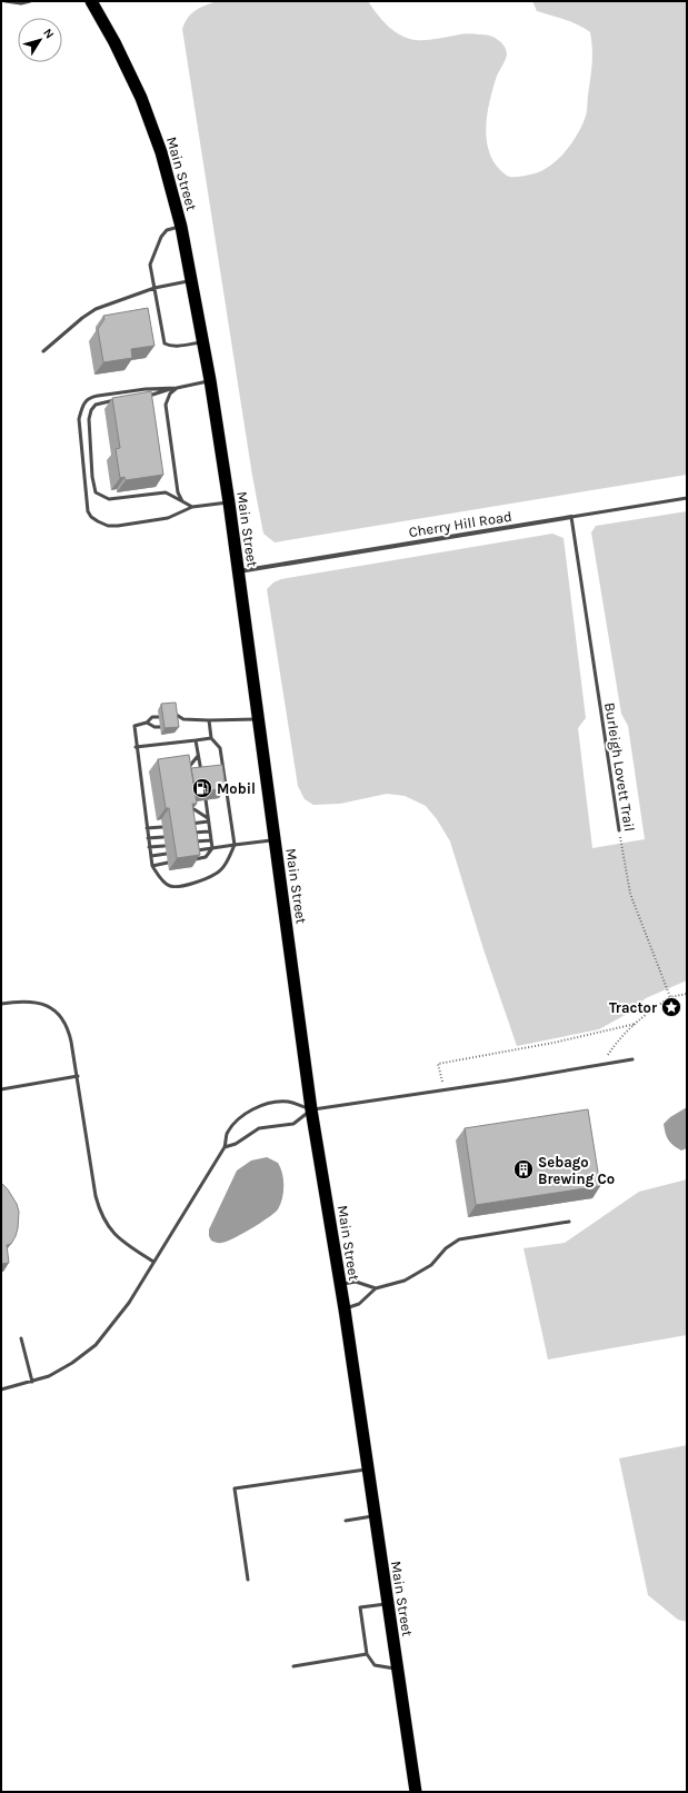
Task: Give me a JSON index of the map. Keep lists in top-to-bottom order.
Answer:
{
  "streets": {
    "highway": ["Main Street"],
    "street": ["Cherry Hill Road"],
    "lane": ["Burleigh Lovett Trail"]
  },
  "crossings": [
    ["Main Street", "Cherry Hill Road"],
    ["Cherry Hill Road", "Burleigh Lovett Trail"]
  ],
  "places": {
    "fuel station": ["Mobil"],
    "place": ["Tractor"],
    "building": ["Sebago Brewing Co"]
  },
  "north": "top right"
}
